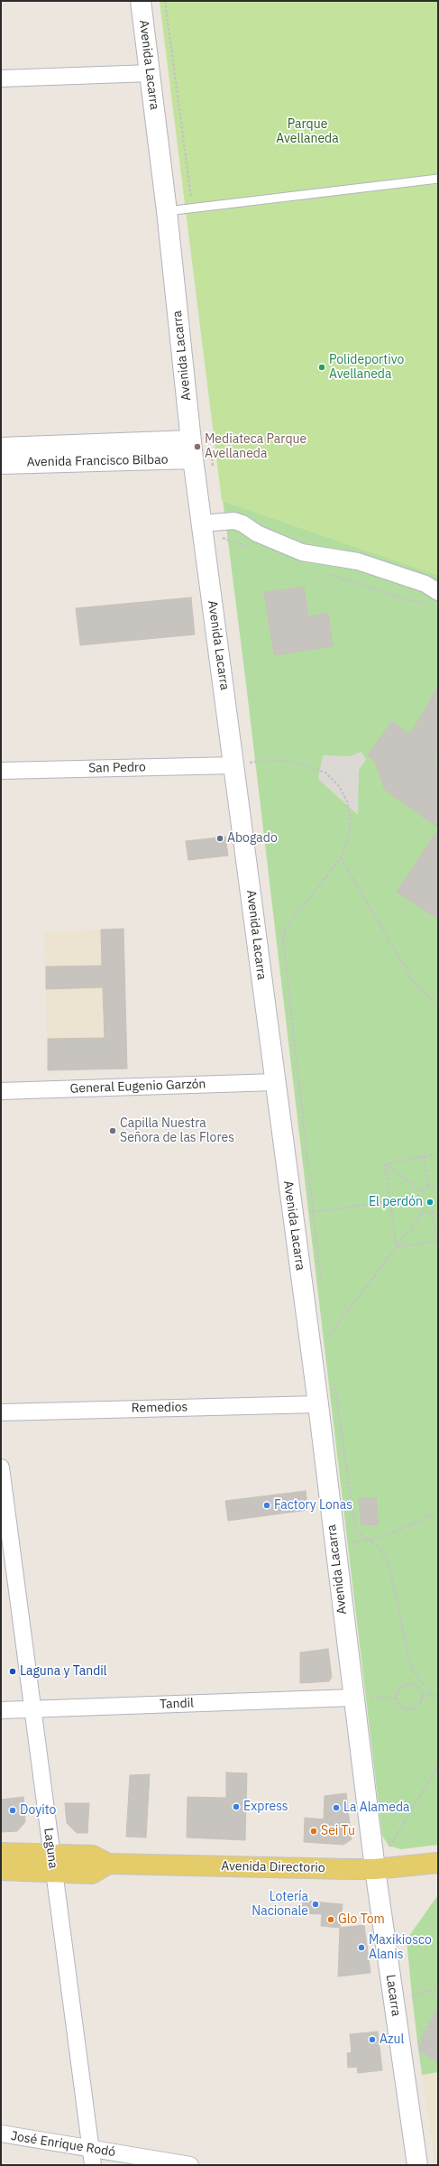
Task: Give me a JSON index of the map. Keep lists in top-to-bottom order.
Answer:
{
  "streets": {
    "main road": ["Avenida Directorio"],
    "street": [
      "Avenida Lacarra",
      "Avenida Francisco Bilbao",
      "San Pedro",
      "General Eugenio Garzón",
      "Remedios",
      "Tandil",
      "Laguna",
      "Lacarra",
      "José Enrique Rodó"
    ]
  },
  "crossings": [
    ["Avenida Lacarra", "Avenida Francisco Bilbao"],
    ["Avenida Lacarra", "San Pedro"],
    ["Avenida Lacarra", "General Eugenio Garzón"],
    ["Avenida Lacarra", "Remedios"],
    ["Avenida Lacarra", "Tandil"],
    ["Avenida Lacarra", "Avenida Directorio"],
    ["Avenida Lacarra", "Lacarra"],
    ["Tandil", "Laguna"],
    ["Laguna", "Avenida Directorio"],
    ["Laguna", "José Enrique Rodó"],
    ["Avenida Directorio", "Lacarra"]
  ],
  "parks": ["Parque Avellaneda"],
  "places": [
    "Polideportivo Avellaneda",
    "Mediateca Parque Avellaneda",
    "Abogado",
    "Capilla Nuestra Señora de las Flores",
    "El perdón",
    "Factory Lonas",
    "Laguna y Tandil",
    "Express",
    "La Alameda",
    "Doyito",
    "Sei Tu",
    "Lotería Nacionale",
    "Glo Tom",
    "Maxikiosco Alanis",
    "Azul"
  ]
}
